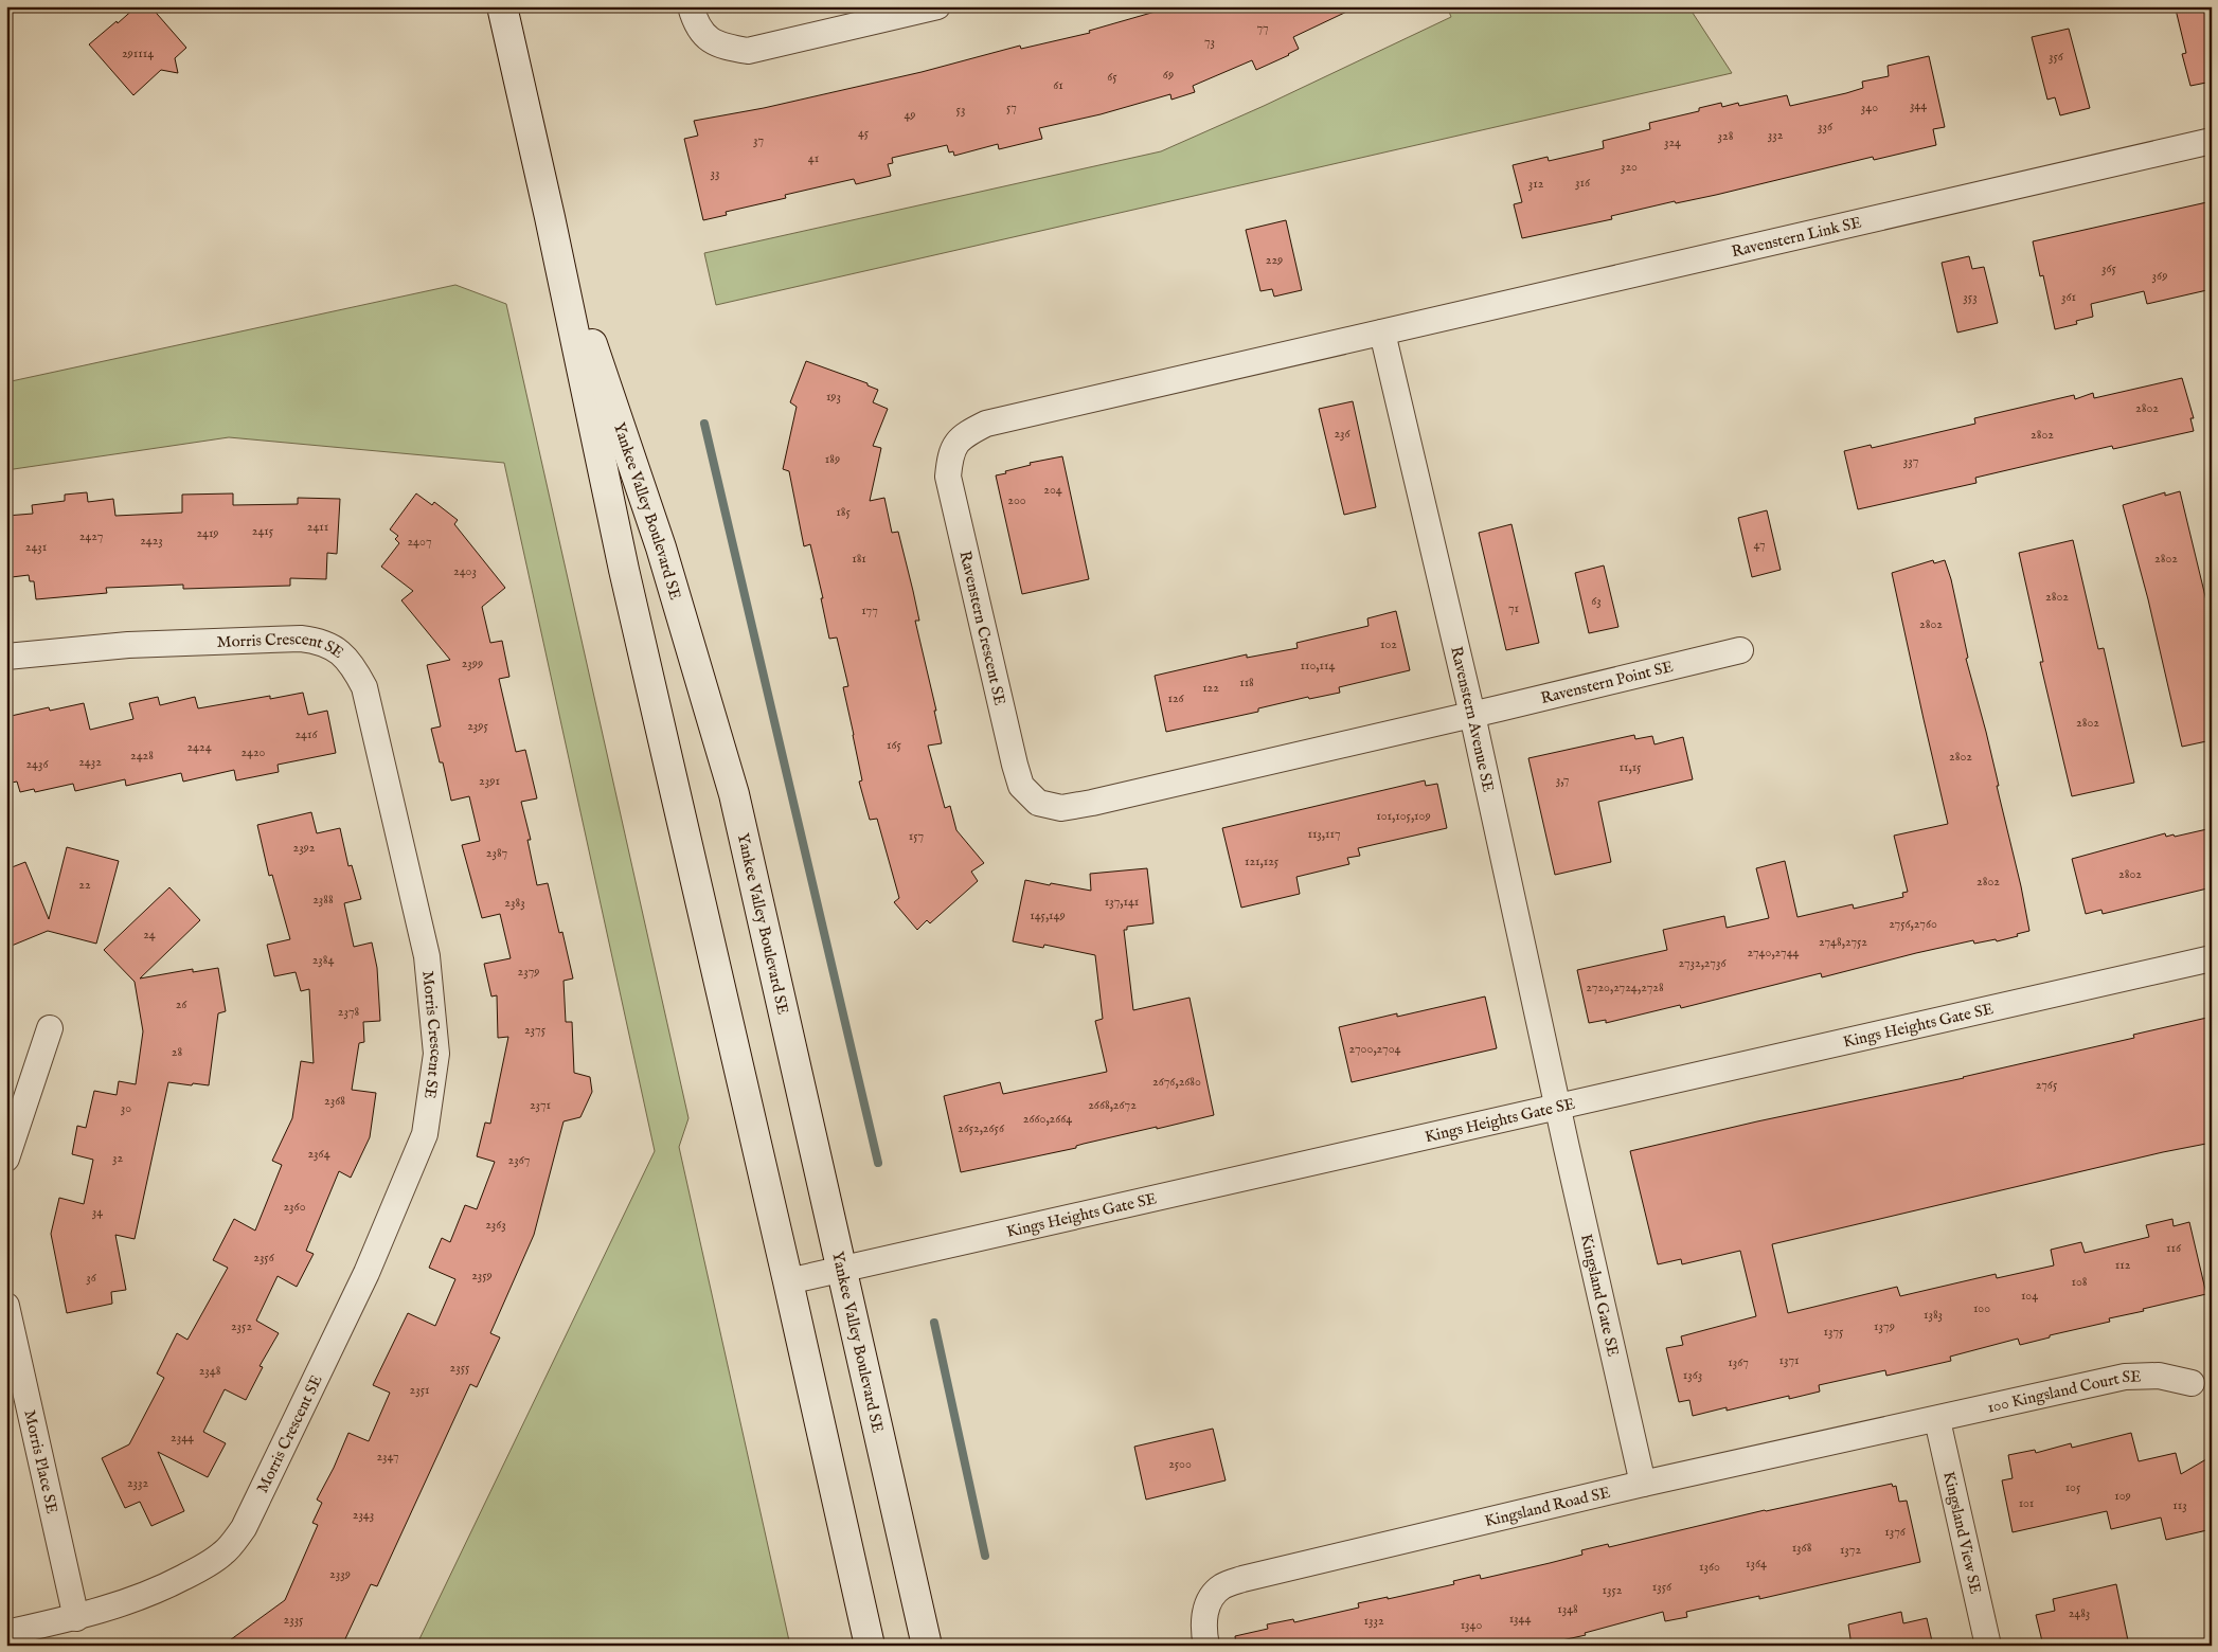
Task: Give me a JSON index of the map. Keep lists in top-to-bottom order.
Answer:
{
  "streets": {
    "street": [
      "Ravenstern Link SE",
      "Yankee Valley Boulevard SE",
      "Ravenstern Crescent SE",
      "Morris Crescent SE",
      "Ravenstern Point SE",
      "Ravenstern Avenue SE",
      "Kings Heights Gate SE",
      "Kingsland Gate SE",
      "100 Kingsland Court SE",
      "Morris Place SE",
      "Kingsland Road SE",
      "Kingsland View SE"
    ]
  },
  "crossings": [
    ["Ravenstern Link SE", "Ravenstern Crescent SE"],
    ["Ravenstern Link SE", "Ravenstern Avenue SE"],
    ["Yankee Valley Boulevard SE", "Kings Heights Gate SE"],
    ["Ravenstern Crescent SE", "Ravenstern Point SE"],
    ["Ravenstern Crescent SE", "Ravenstern Avenue SE"],
    ["Morris Crescent SE", "Morris Place SE"],
    ["Ravenstern Point SE", "Ravenstern Avenue SE"],
    ["Ravenstern Avenue SE", "Kings Heights Gate SE"],
    ["Ravenstern Avenue SE", "Kingsland Gate SE"],
    ["Kings Heights Gate SE", "Kingsland Gate SE"],
    ["Kingsland Gate SE", "Kingsland Road SE"],
    ["100 Kingsland Court SE", "Kingsland Road SE"],
    ["100 Kingsland Court SE", "Kingsland View SE"],
    ["Kingsland Road SE", "Kingsland View SE"]
  ],
  "house_numbers": [
    "77",
    "73",
    "291114",
    "356",
    "69",
    "65",
    "61",
    "344",
    "57",
    "340",
    "53",
    "49",
    "336",
    "45",
    "332",
    "328",
    "37",
    "324",
    "41",
    "320",
    "33",
    "316",
    "312",
    "229",
    "365",
    "369",
    "353",
    "361",
    "193",
    "2802",
    "236",
    "2802",
    "189",
    "337",
    "204",
    "200",
    "185",
    "2411",
    "2415",
    "2419",
    "2427",
    "2423",
    "2407",
    "47",
    "2431",
    "181",
    "2802",
    "2403",
    "2802",
    "63",
    "71",
    "177",
    "2802",
    "102",
    "2399",
    "110,114",
    "118",
    "122",
    "126",
    "2802",
    "2395",
    "2416",
    "165",
    "2424",
    "2420",
    "2428",
    "2802",
    "2432",
    "2436",
    "11,15",
    "3,7",
    "2391",
    "101,105,109",
    "113,117",
    "157",
    "2392",
    "2387",
    "121,125",
    "2802",
    "2802",
    "22",
    "2388",
    "137,141",
    "2383",
    "145,149",
    "2756,2760",
    "24",
    "2748,2752",
    "2740,2744",
    "2384",
    "2732,2736",
    "2379",
    "2720,2724,2728",
    "26",
    "2378",
    "2375",
    "2700,2704",
    "28",
    "2676,2680",
    "2765",
    "2368",
    "2371",
    "2668,2672",
    "30",
    "2660,2664",
    "2652,2656",
    "2364",
    "32",
    "2367",
    "2360",
    "34",
    "2363",
    "116",
    "2356",
    "112",
    "2359",
    "36",
    "108",
    "104",
    "100",
    "1383",
    "2352",
    "1379",
    "1375",
    "1371",
    "1367",
    "2355",
    "2348",
    "1363",
    "2351",
    "2344",
    "2347",
    "2500",
    "2332",
    "105",
    "109",
    "101",
    "113",
    "2343",
    "1376",
    "1368",
    "1372",
    "1364",
    "1360",
    "2339",
    "1356",
    "1352",
    "1348",
    "2483",
    "1344",
    "2335",
    "1332",
    "1340"
  ]
}
